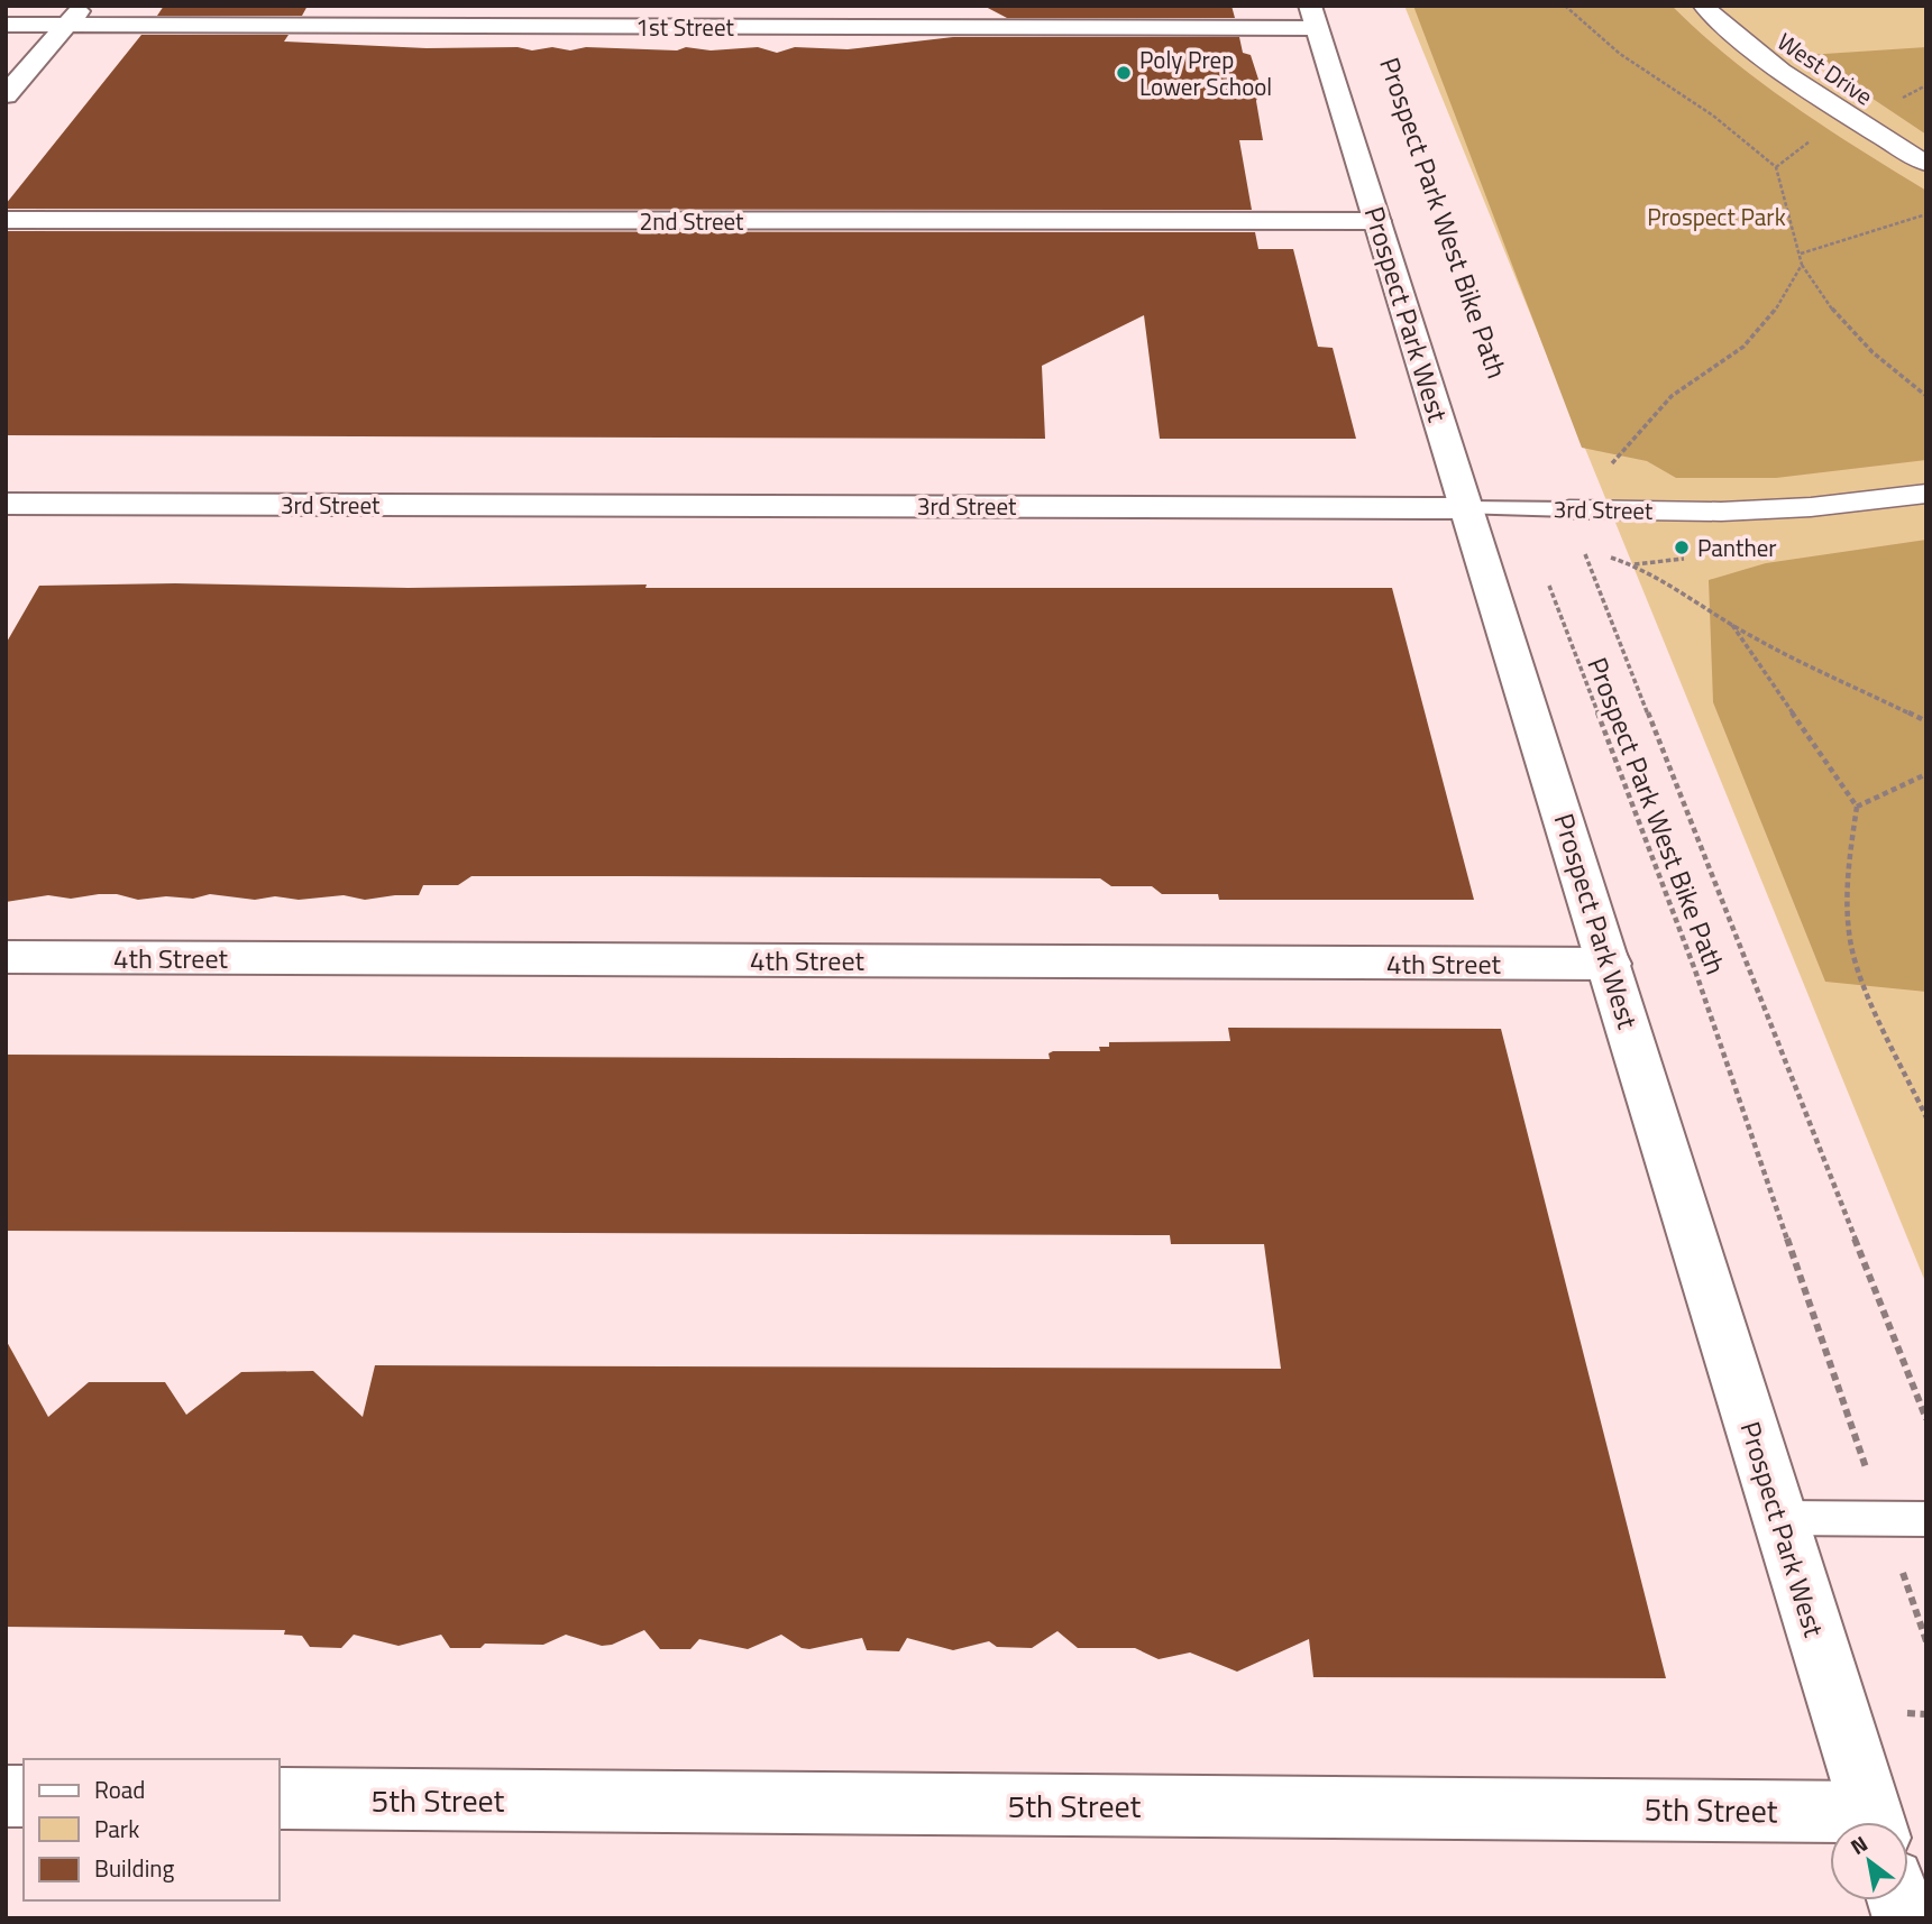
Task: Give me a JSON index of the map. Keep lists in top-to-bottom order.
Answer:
{
  "streets": {
    "street": [
      "1st Street",
      "West Drive",
      "2nd Street",
      "Prospect Park West",
      "3rd Street",
      "4th Street",
      "5th Street"
    ],
    "path": ["Prospect Park West Bike Path"]
  },
  "crossings": [
    ["1st Street", "Prospect Park West"],
    ["Prospect Park West Bike Path", "3rd Street"],
    ["2nd Street", "Prospect Park West"],
    ["Prospect Park West", "3rd Street"],
    ["Prospect Park West", "4th Street"]
  ],
  "parks": ["Prospect Park"],
  "places": ["Poly Prep Lower School", "Panther"],
  "legend": ["Road", "Park", "Building"],
  "north": "top left"
}
